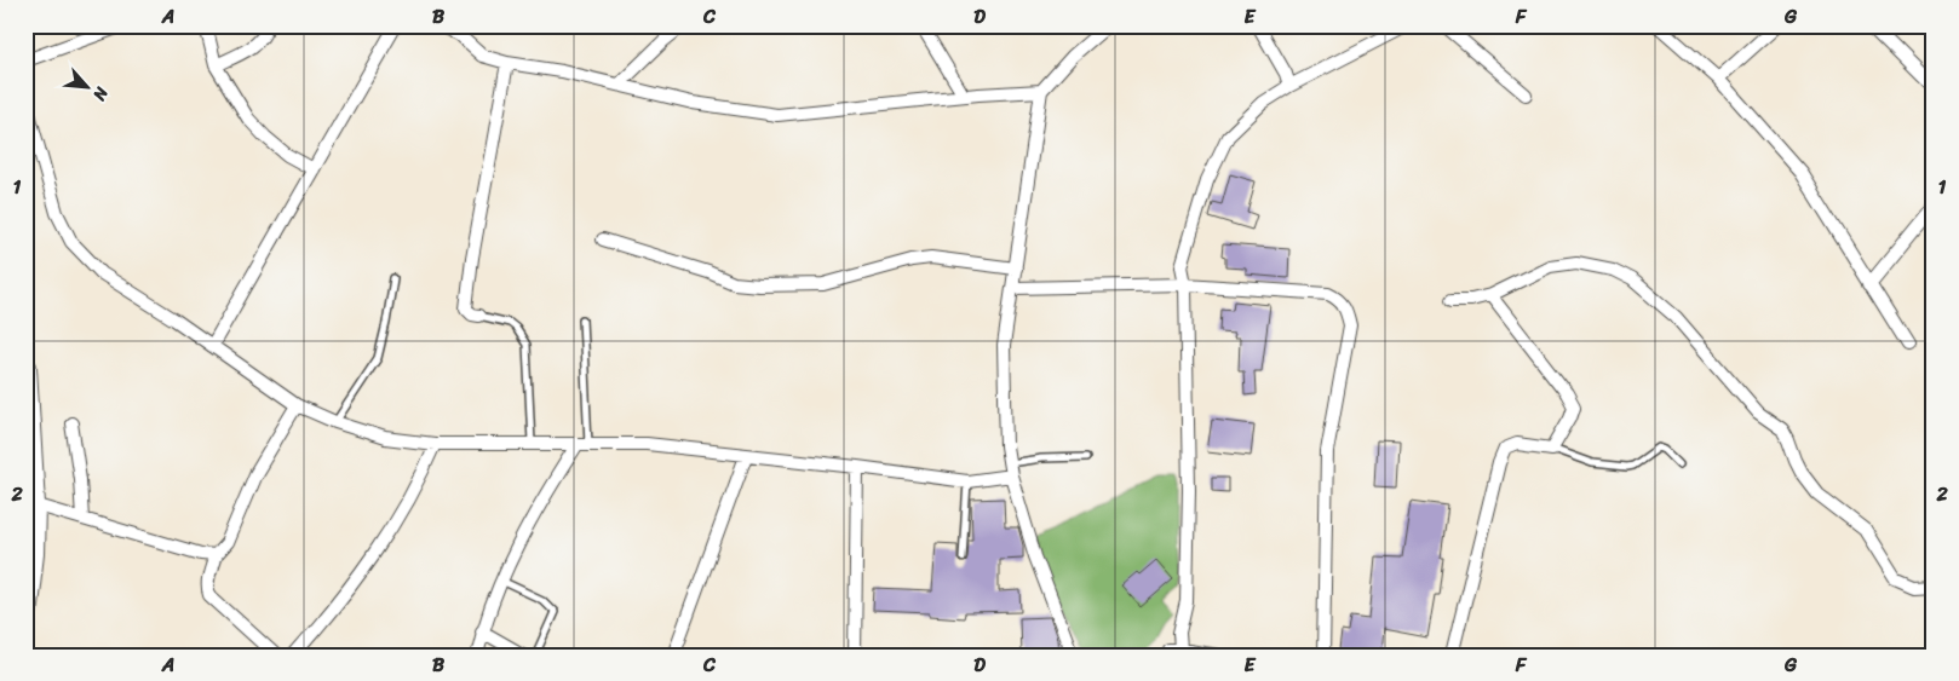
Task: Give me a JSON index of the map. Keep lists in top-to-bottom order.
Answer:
{
  "north": "bottom right",
  "grid": {
    "columns": [
      "A",
      "B",
      "C",
      "D",
      "E",
      "F",
      "G"
    ],
    "rows": ["1", "2"]
  }
}
